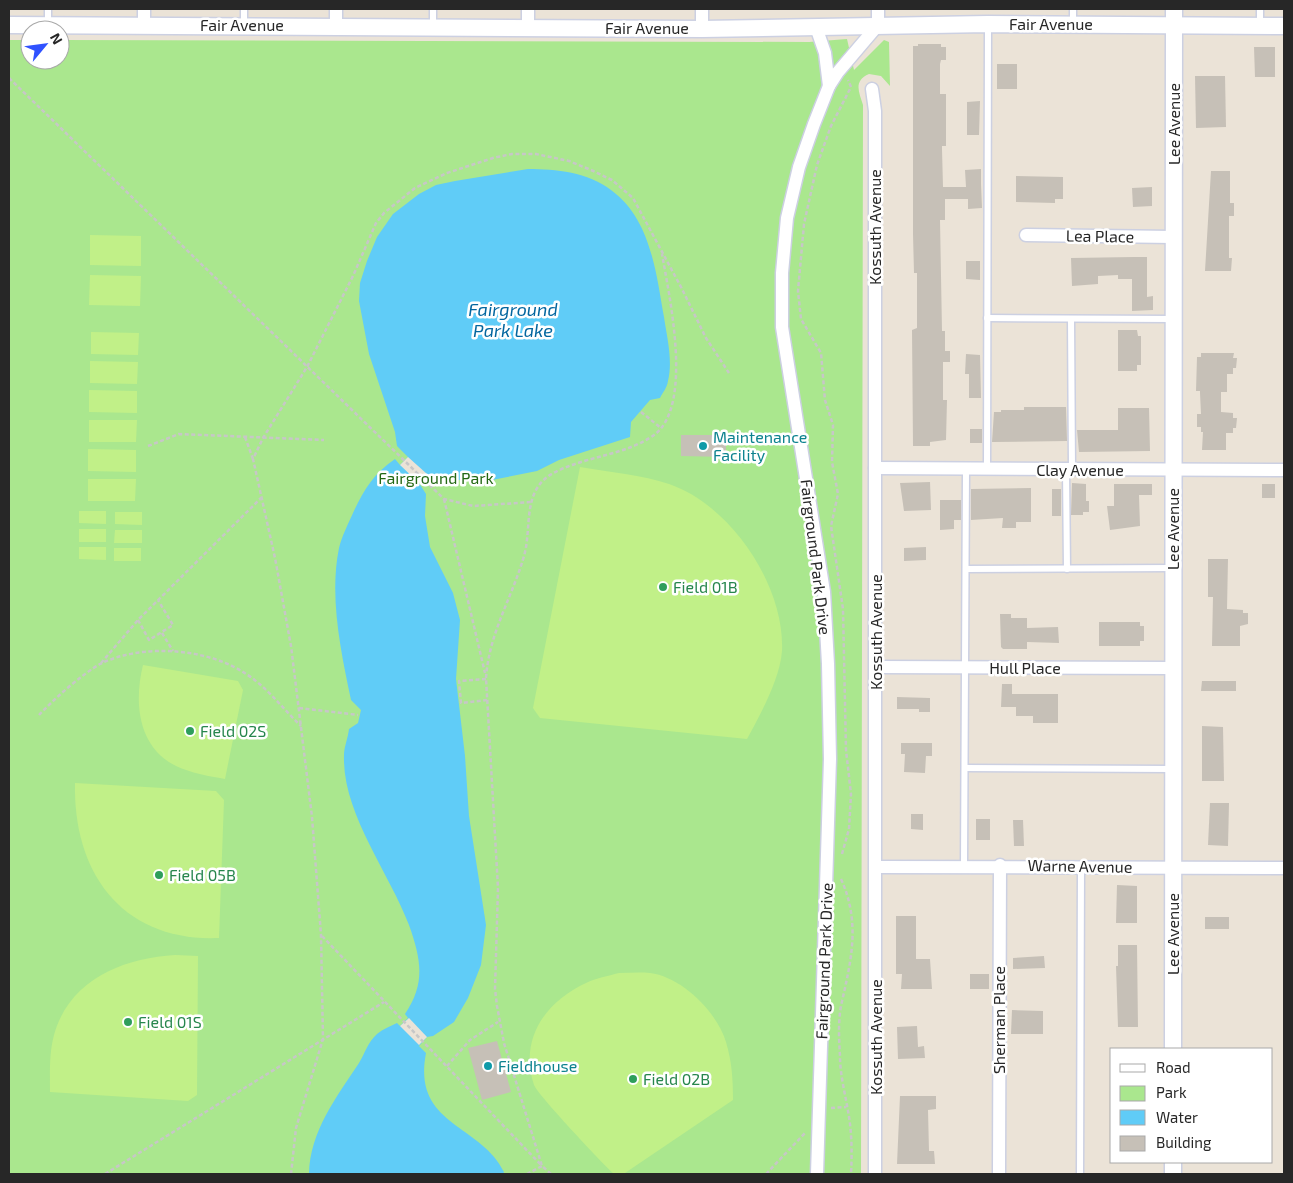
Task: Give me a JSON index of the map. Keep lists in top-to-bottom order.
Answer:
{
  "streets": {
    "street": [
      "Fair Avenue",
      "Lee Avenue",
      "Kossuth Avenue",
      "Lea Place",
      "Clay Avenue",
      "Fairground Park Drive",
      "Hull Place",
      "Warne Avenue",
      "Sherman Place"
    ]
  },
  "crossings": [
    ["Fair Avenue", "Lee Avenue"],
    ["Fair Avenue", "Fairground Park Drive"],
    ["Lee Avenue", "Lea Place"],
    ["Lee Avenue", "Clay Avenue"],
    ["Lee Avenue", "Hull Place"],
    ["Lee Avenue", "Warne Avenue"],
    ["Kossuth Avenue", "Clay Avenue"],
    ["Kossuth Avenue", "Hull Place"],
    ["Kossuth Avenue", "Warne Avenue"],
    ["Warne Avenue", "Sherman Place"]
  ],
  "water": ["Fairground Park Lake"],
  "parks": ["Fairground Park"],
  "places": [
    "Maintenance Facility",
    "Field 01B",
    "Field 02S",
    "Field 05B",
    "Field 01S",
    "Fieldhouse",
    "Field 02B"
  ],
  "legend": [
    "Road",
    "Park",
    "Water",
    "Building"
  ],
  "north": "top right"
}
